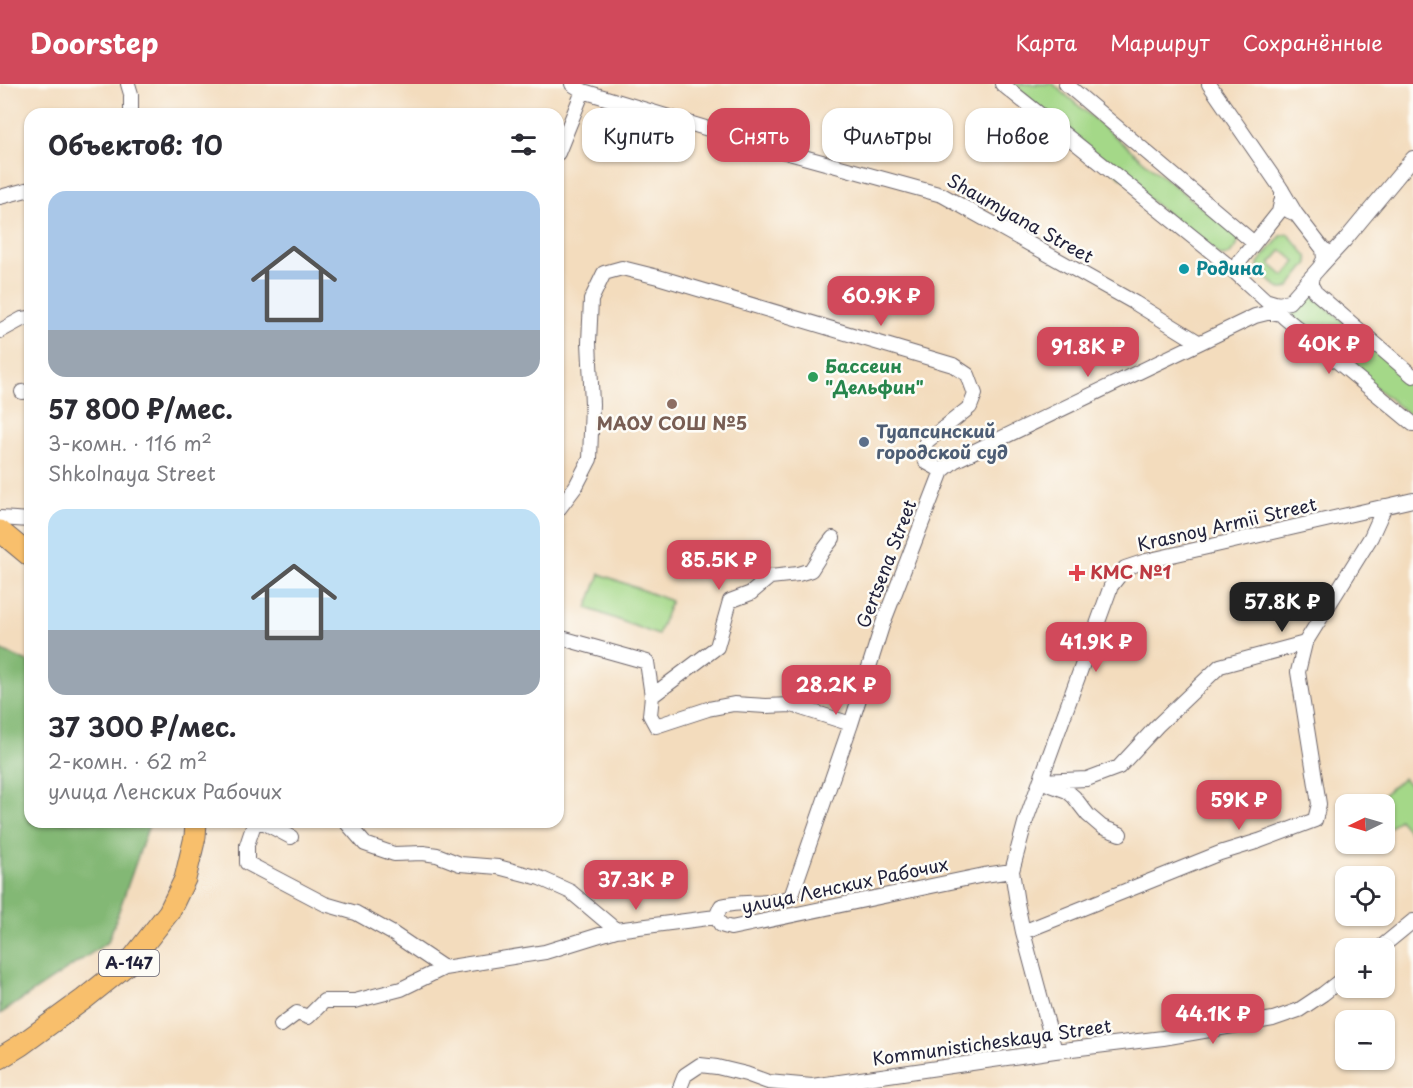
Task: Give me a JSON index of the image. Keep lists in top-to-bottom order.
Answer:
{
  "streets": {
    "highway": ["А-147"],
    "street": [
      "Shaumyana Street",
      "Krasnoy Armii Street",
      "Gertsena Street",
      "улица Ленских Рабочих",
      "Kommunisticheskaya Street"
    ]
  },
  "crossings": [
    ["Krasnoy Armii Street", "улица Ленских Рабочих"],
    ["Krasnoy Armii Street", "Kommunisticheskaya Street"],
    ["Gertsena Street", "улица Ленских Рабочих"]
  ],
  "places": {
    "other": [
      "Родина",
      "Бассеин \"Дельфин\"",
      "МАОУ СОШ №5",
      "Туапсинский городской суд"
    ],
    "health": ["KMC №1"]
  },
  "north": "left",
  "page": {
    "header": "Doorstep",
    "nav": ["Карта", "Маршрут", "Сохранённые"],
    "chip": [
      "Купить",
      "Снять",
      "Фильтры",
      "Новое"
    ],
    "heading": "Объектов: 10",
    "list": [
      {
        "name": "57 800 ₽/мес.",
        "note": "3-комн. · 116 m² · Shkolnaya Street"
      },
      {
        "name": "37 300 ₽/мес.",
        "note": "2-комн. · 62 m² · улица Ленских Рабочих"
      }
    ],
    "price": [
      "60.9K ₽",
      "40K ₽",
      "91.8K ₽",
      "85.5K ₽",
      "57.8K ₽",
      "41.9K ₽",
      "28.2K ₽",
      "59K ₽",
      "37.3K ₽",
      "44.1K ₽"
    ],
    "map_buttons": ["+", "−"]
  }
}
